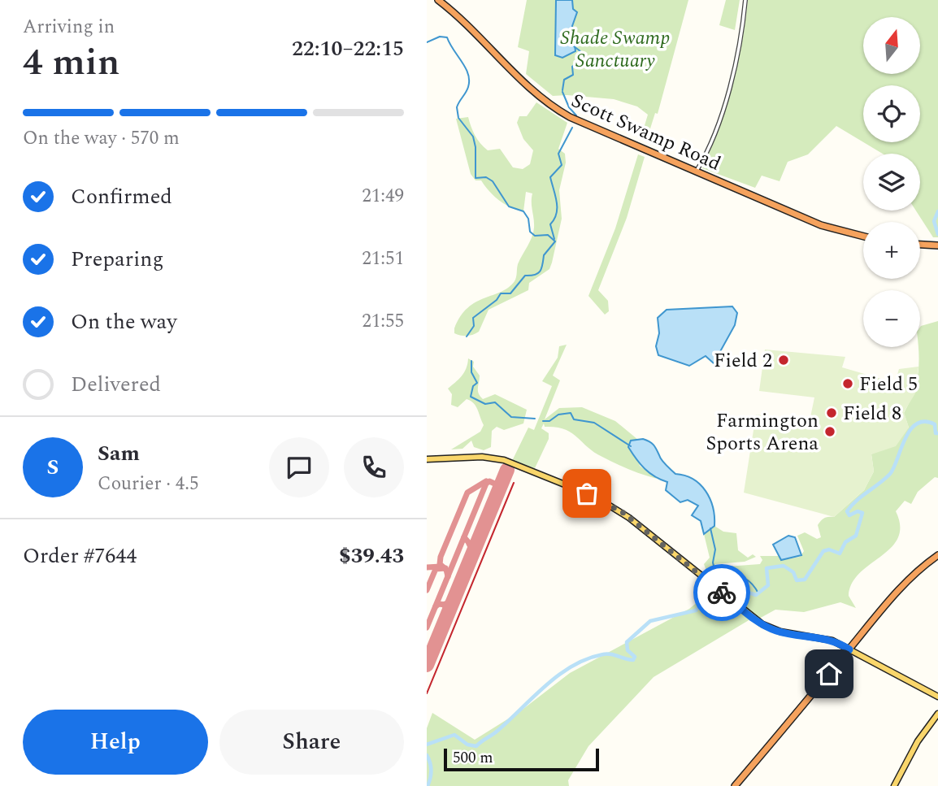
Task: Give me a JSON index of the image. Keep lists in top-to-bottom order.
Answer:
{
  "streets": {
    "highway": ["Scott Swamp Road"]
  },
  "parks": ["Shade Swamp Sanctuary"],
  "places": [
    "Field 2",
    "Field 5",
    "Field 8",
    "Farmington Sports Arena"
  ],
  "scale_bar": "500 m",
  "north": "top",
  "page": {
    "heading": ["4 min", "Arriving in", "22:10–22:15"],
    "panel": [
      "Sam",
      "Courier · 4.5",
      "Order #7644",
      "$39.43"
    ],
    "map_buttons": ["+", "−"],
    "bar": "On the way · 570 m",
    "list": [
      ["Confirmed", "21:49"],
      ["Preparing", "21:51"],
      ["On the way", "21:55"],
      "Delivered"
    ],
    "round": "S",
    "buttons": ["Help", "Share"],
    "scale": "500 m"
  }
}
